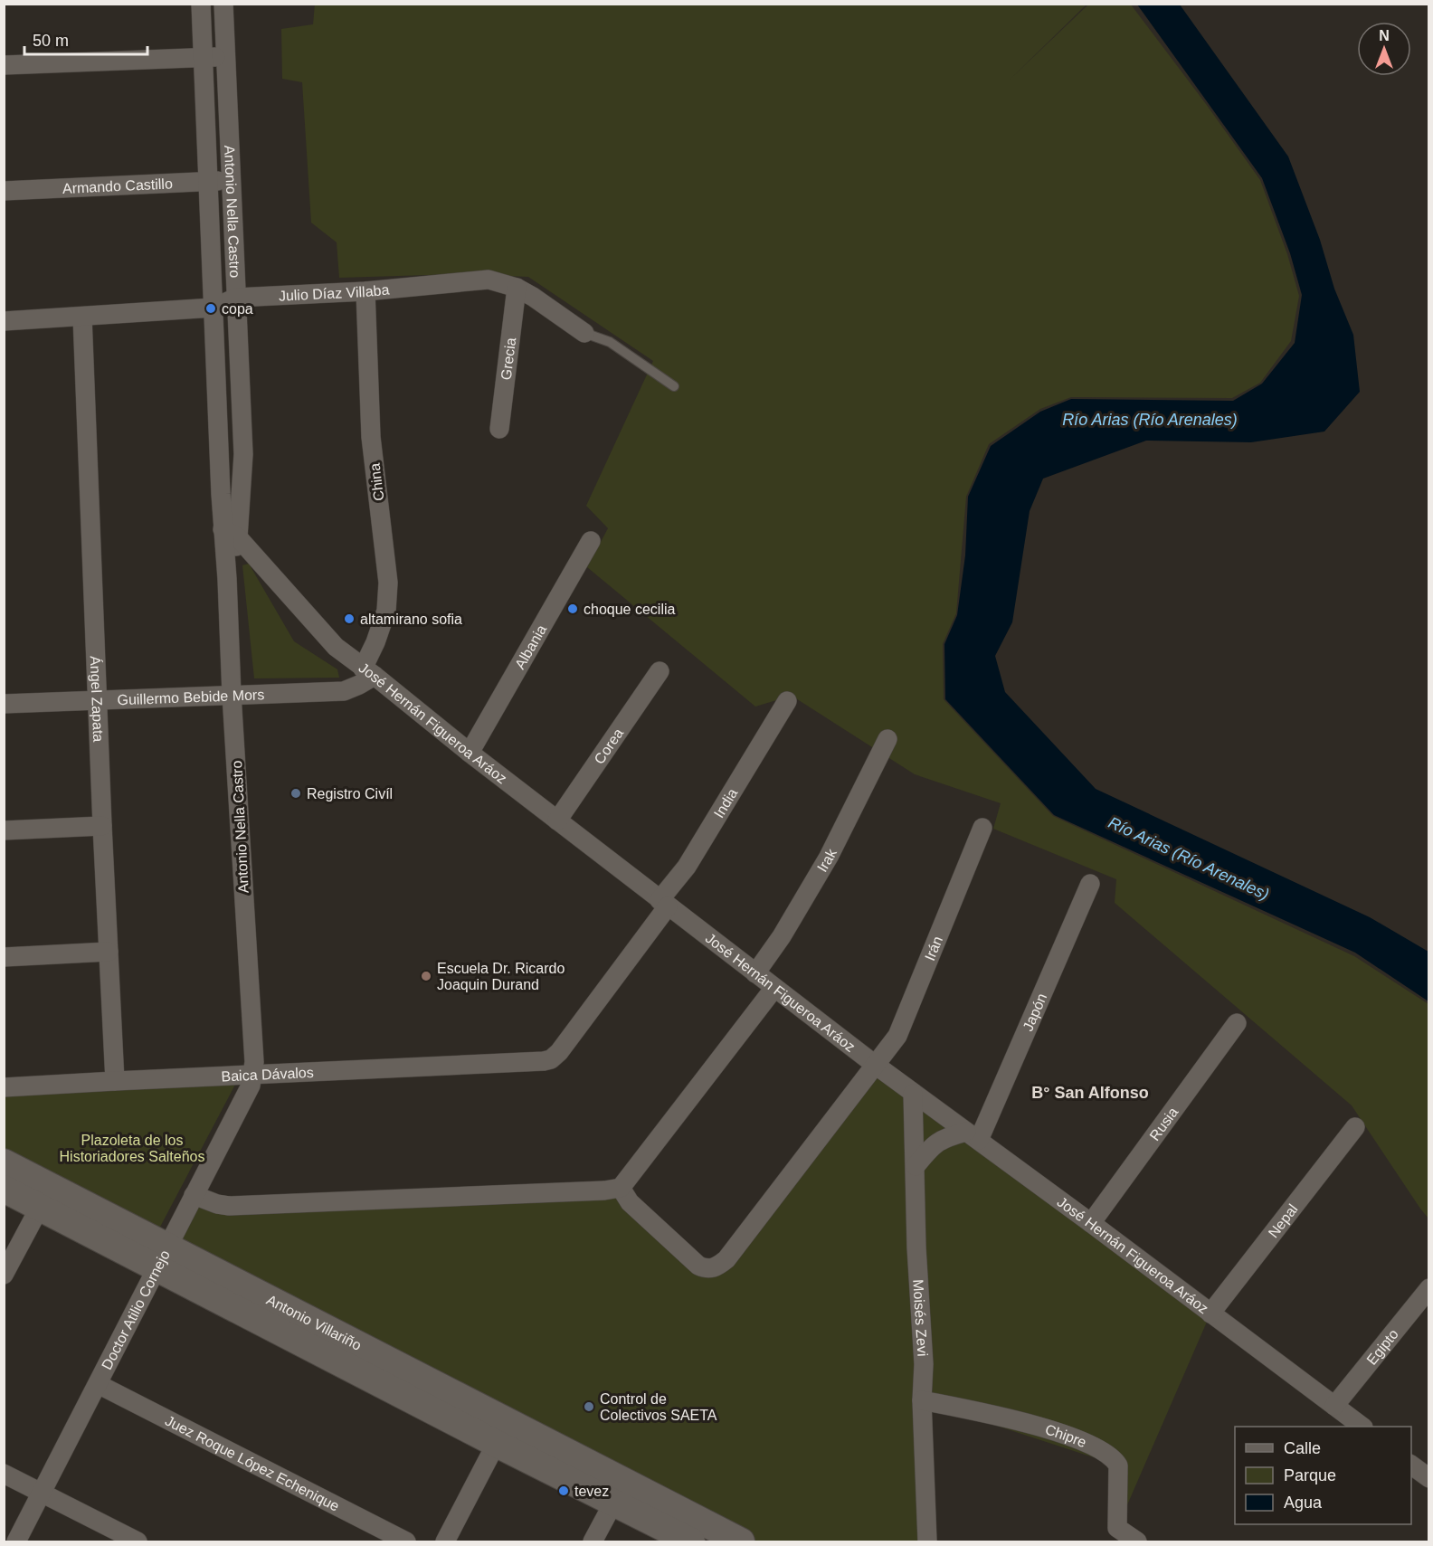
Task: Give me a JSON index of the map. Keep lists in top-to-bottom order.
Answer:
{
  "streets": {
    "street": [
      "Armando Castillo",
      "Antonio Nella Castro",
      "Julio Díaz Villaba",
      "Grecia",
      "China",
      "Albania",
      "Guillermo Bebide Mors",
      "Ángel Zapata",
      "José Hernán Figueroa Aráoz",
      "Corea",
      "India",
      "Irak",
      "Irán",
      "Japón",
      "Baica Dávalos",
      "Rusia",
      "Nepal",
      "Doctor Atilio Cornejo",
      "Moisés Zevi",
      "Antonio Villariño",
      "Egipto",
      "Chipre",
      "Juez Roque López Echenique"
    ]
  },
  "crossings": [
    ["Armando Castillo", "Antonio Nella Castro"],
    ["Antonio Nella Castro", "Julio Díaz Villaba"],
    ["Antonio Nella Castro", "Guillermo Bebide Mors"],
    ["Antonio Nella Castro", "José Hernán Figueroa Aráoz"],
    ["Antonio Nella Castro", "Baica Dávalos"],
    ["Antonio Nella Castro", "Doctor Atilio Cornejo"],
    ["Julio Díaz Villaba", "Grecia"],
    ["Julio Díaz Villaba", "China"],
    ["Julio Díaz Villaba", "Ángel Zapata"],
    ["China", "Guillermo Bebide Mors"],
    ["China", "José Hernán Figueroa Aráoz"],
    ["Albania", "José Hernán Figueroa Aráoz"],
    ["Guillermo Bebide Mors", "Ángel Zapata"],
    ["Guillermo Bebide Mors", "José Hernán Figueroa Aráoz"],
    ["Ángel Zapata", "Baica Dávalos"],
    ["José Hernán Figueroa Aráoz", "Corea"],
    ["José Hernán Figueroa Aráoz", "India"],
    ["José Hernán Figueroa Aráoz", "Irak"],
    ["José Hernán Figueroa Aráoz", "Irán"],
    ["José Hernán Figueroa Aráoz", "Japón"],
    ["José Hernán Figueroa Aráoz", "Rusia"],
    ["José Hernán Figueroa Aráoz", "Nepal"],
    ["José Hernán Figueroa Aráoz", "Moisés Zevi"],
    ["José Hernán Figueroa Aráoz", "Egipto"],
    ["India", "Baica Dávalos"],
    ["Baica Dávalos", "Doctor Atilio Cornejo"],
    ["Doctor Atilio Cornejo", "Antonio Villariño"],
    ["Doctor Atilio Cornejo", "Juez Roque López Echenique"],
    ["Moisés Zevi", "Chipre"]
  ],
  "districts": ["B° San Alfonso"],
  "water": ["Río Arias (Río Arenales)"],
  "parks": ["Plazoleta de los Historiadores Salteños"],
  "places": [
    "copa",
    "choque cecilia",
    "altamirano sofia",
    "Registro Civíl",
    "Escuela Dr. Ricardo Joaquin Durand",
    "Control de Colectivos SAETA",
    "tevez"
  ],
  "legend": ["Calle", "Parque", "Agua"],
  "scale_bar": "50 m",
  "north": "top"
}
